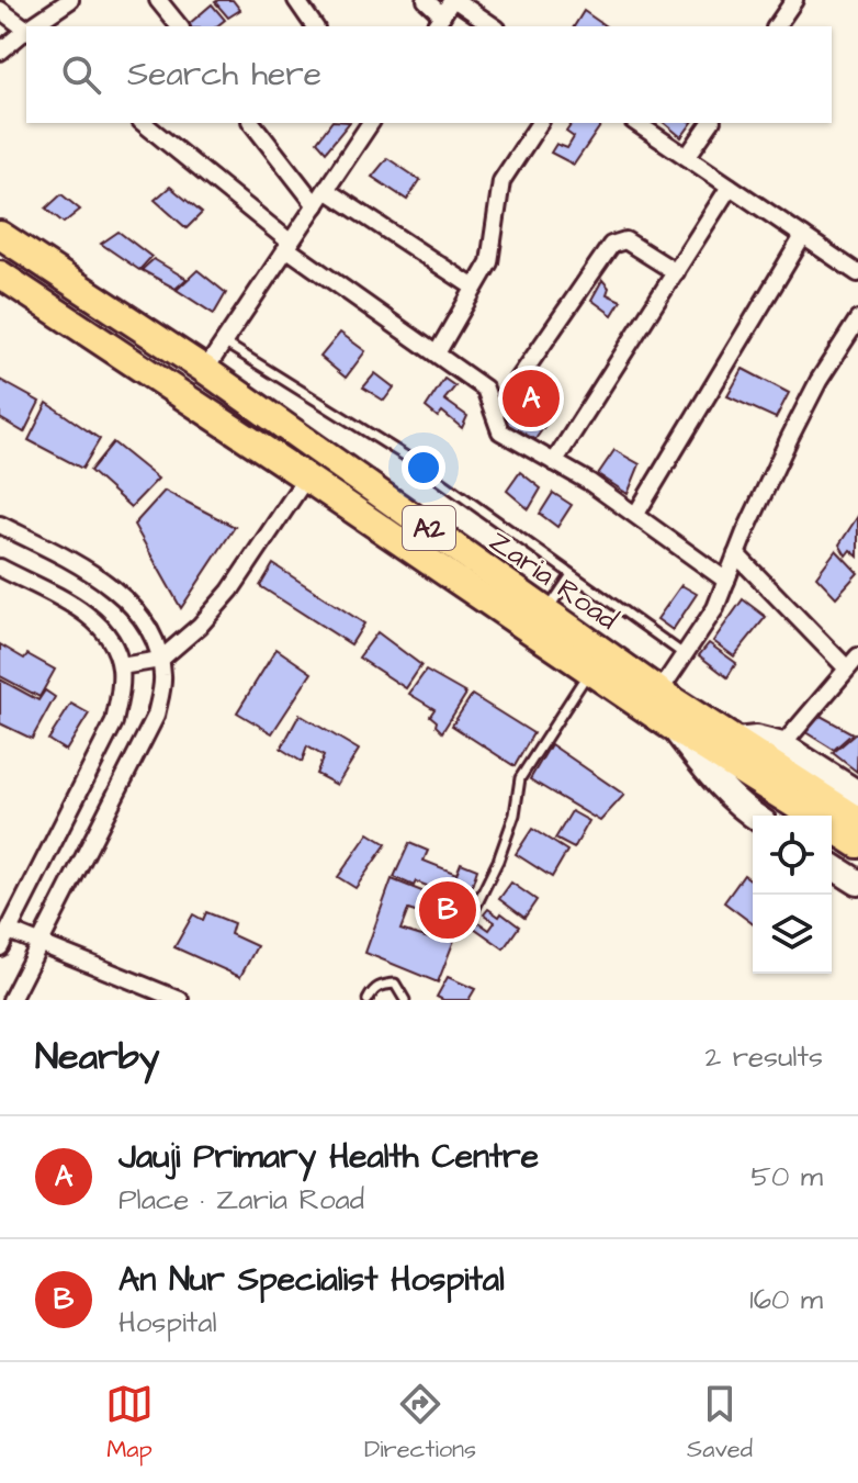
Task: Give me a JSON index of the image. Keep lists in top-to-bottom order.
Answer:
{
  "streets": {
    "highway": ["A2", "Zaria Road"]
  },
  "page": {
    "search": "Search here",
    "pins": ["A", "B"],
    "heading": ["Nearby", "2 results"],
    "list": [
      {
        "mark": "A",
        "name": "Jauji Primary Health Centre",
        "note": "Place · Zaria Road",
        "value": "50 m"
      },
      {
        "mark": "B",
        "name": "An Nur Specialist Hospital",
        "note": "Hospital",
        "value": "160 m"
      }
    ],
    "nav": ["Map", "Directions", "Saved"]
  }
}
